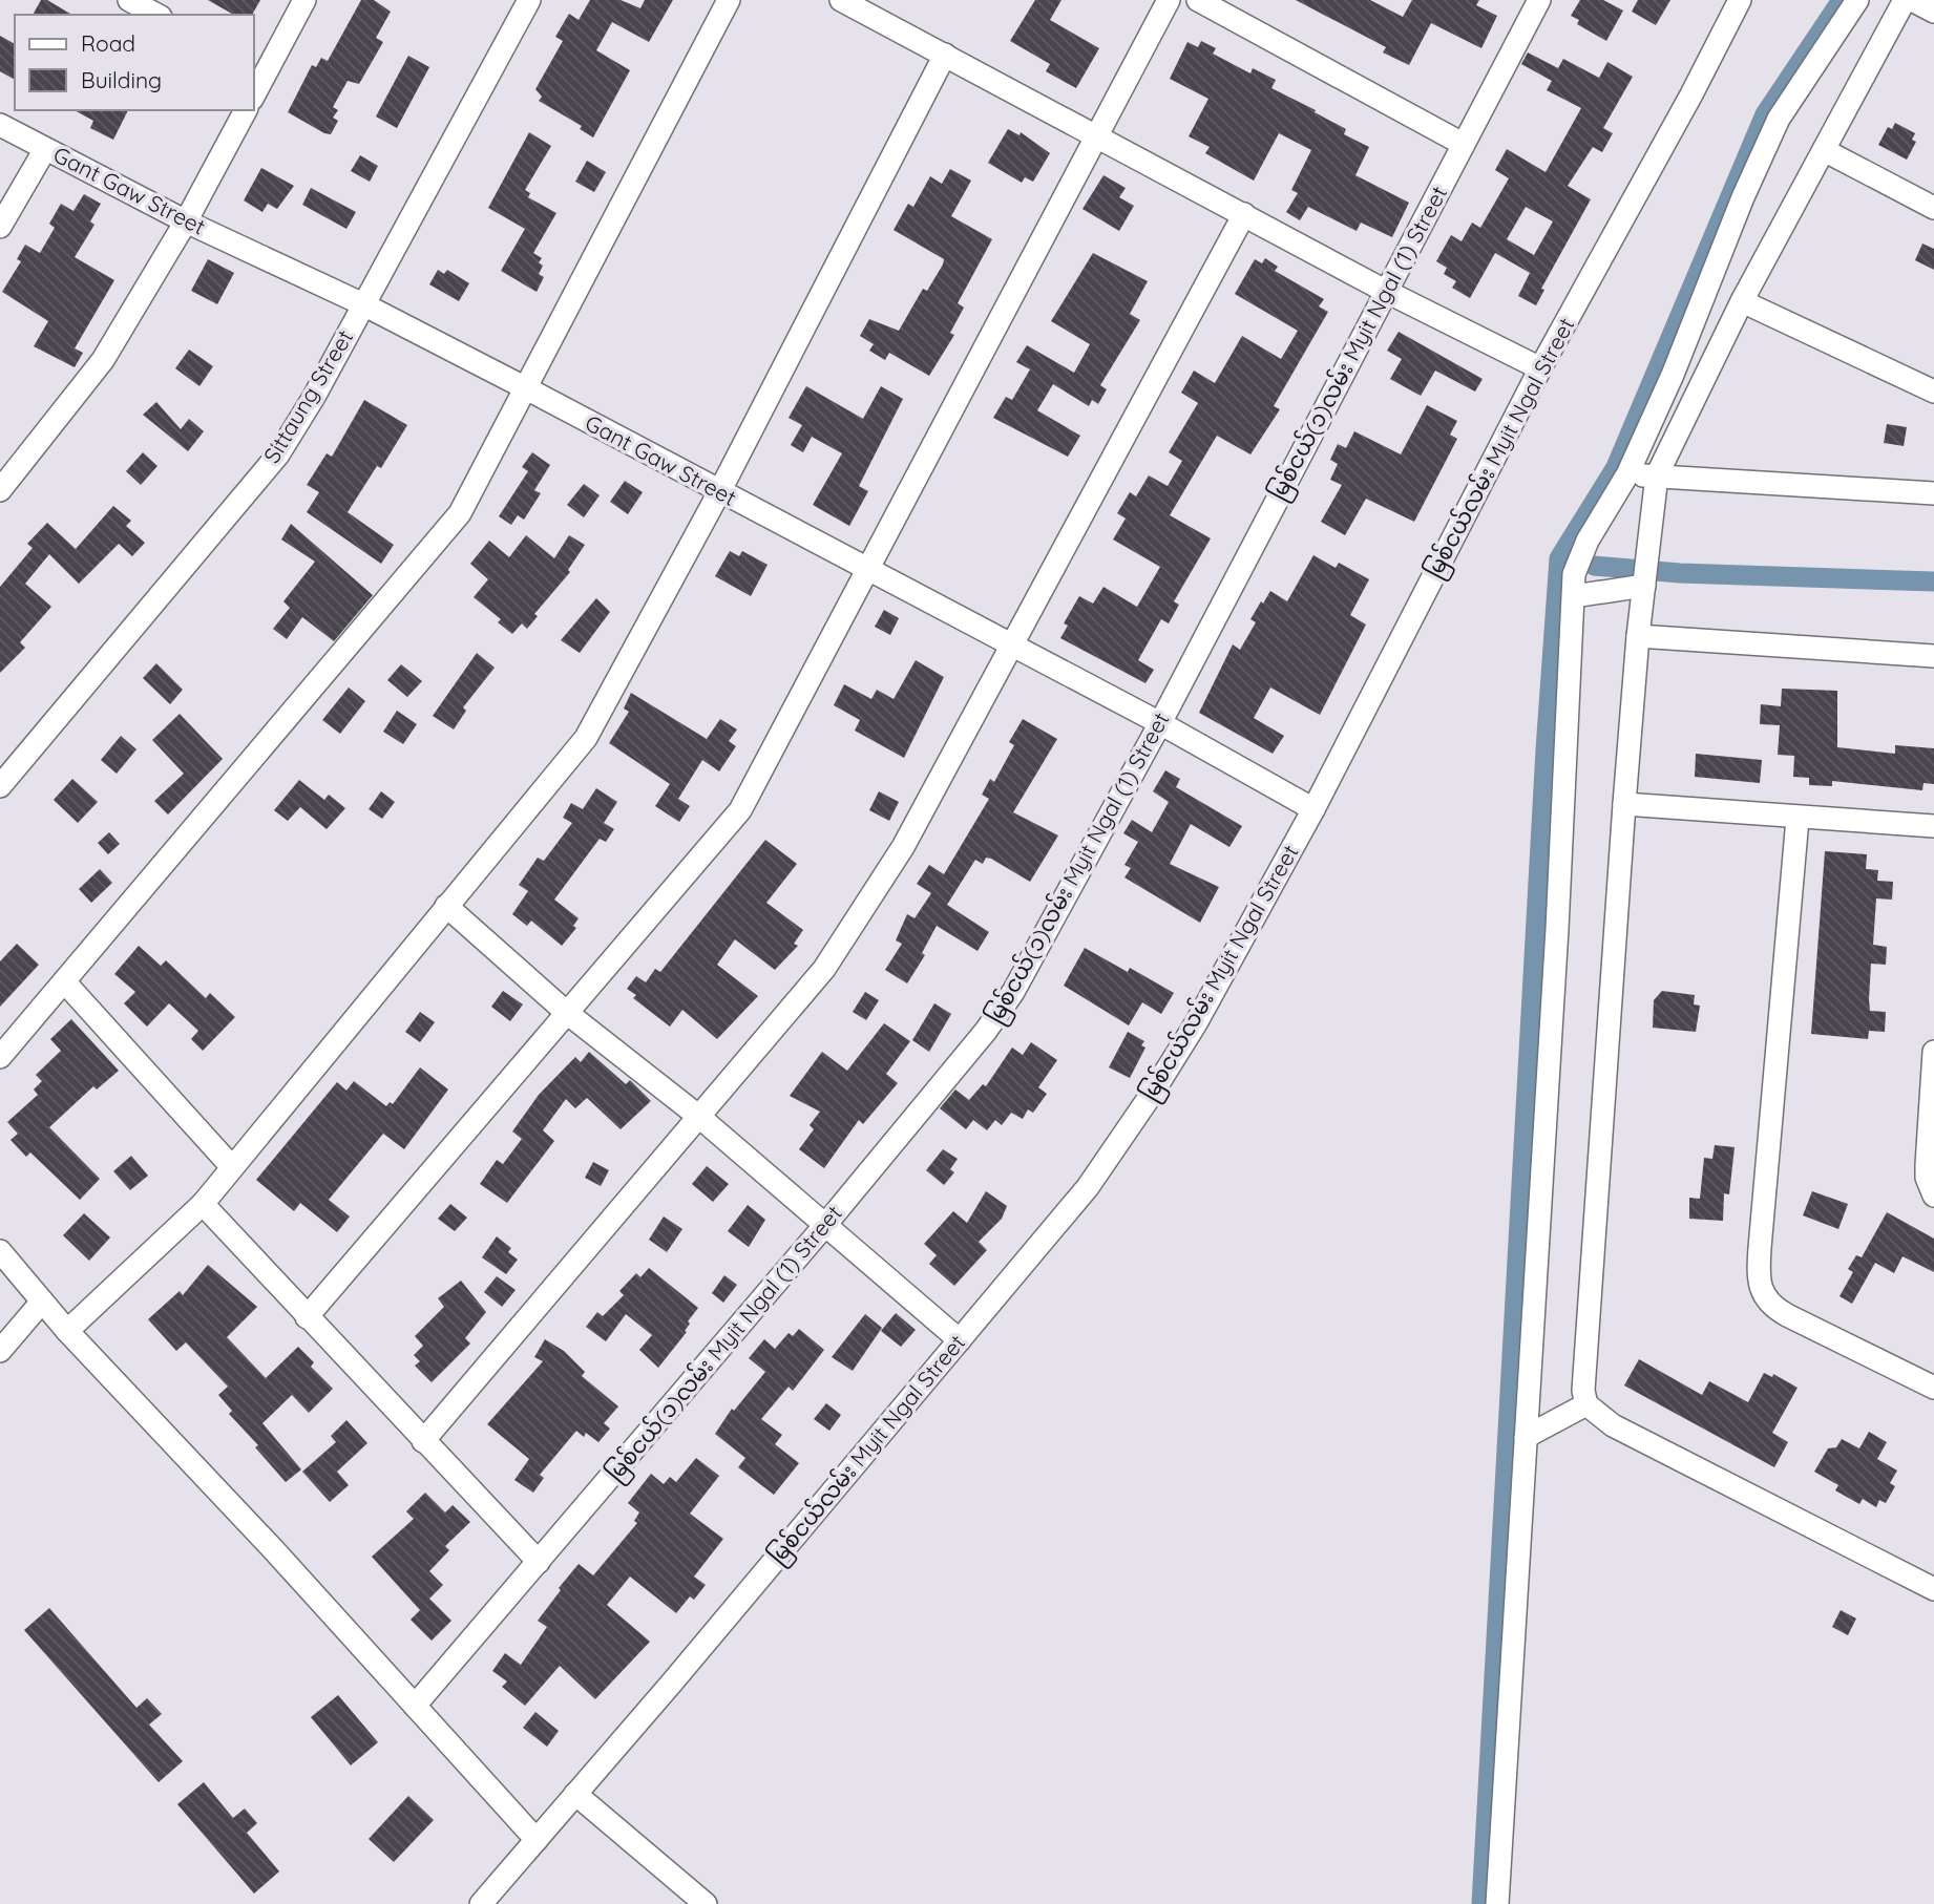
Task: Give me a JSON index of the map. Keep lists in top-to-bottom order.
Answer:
{
  "streets": {
    "street": [
      "Gant Gaw Street",
      "မြစ်ငယ်(၁)လမ်း Myit Ngal (1) Street",
      "Sittaung Street",
      "မြစ်ငယ်လမ်း Myit Ngal Street"
    ]
  },
  "crossings": [
    ["Gant Gaw Street", "မြစ်ငယ်(၁)လမ်း Myit Ngal (1) Street"],
    ["Gant Gaw Street", "Sittaung Street"],
    ["Gant Gaw Street", "မြစ်ငယ်လမ်း Myit Ngal Street"]
  ],
  "legend": ["Road", "Building"]
}
